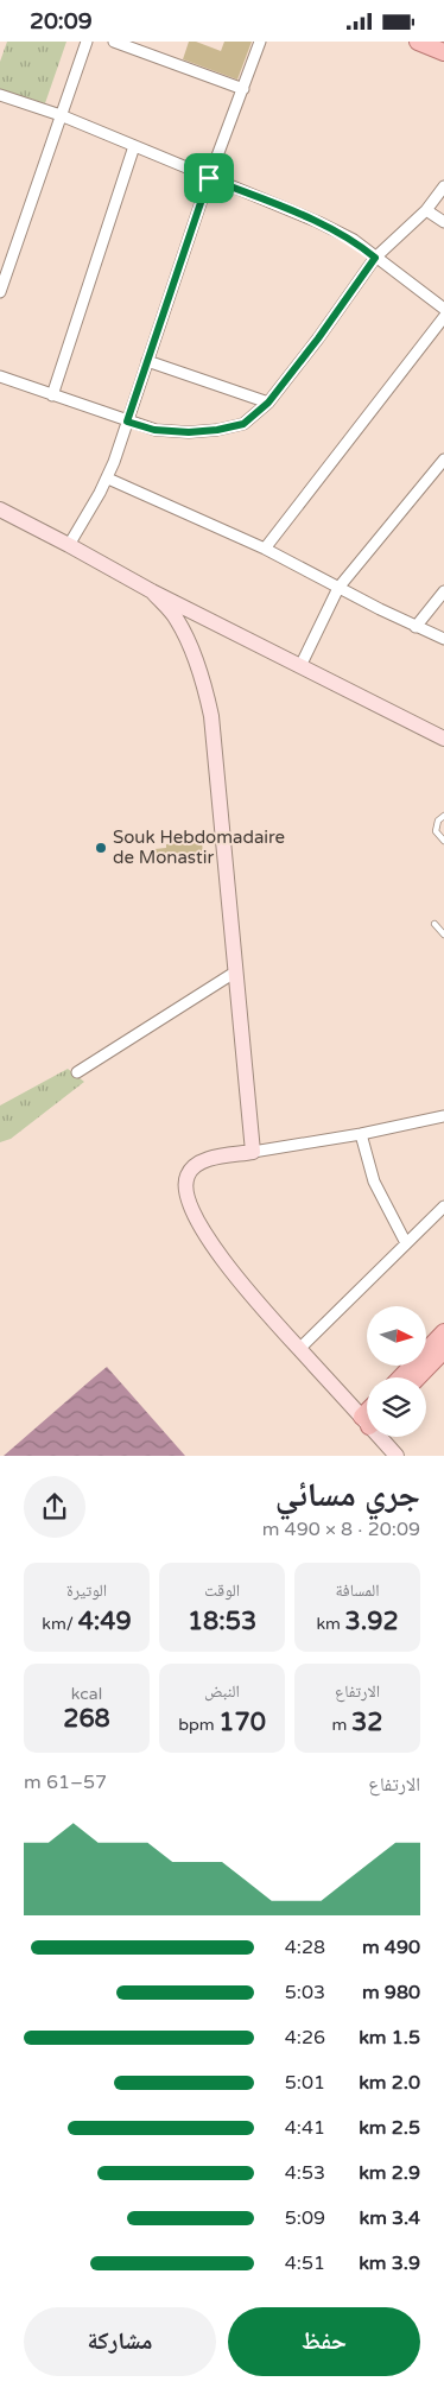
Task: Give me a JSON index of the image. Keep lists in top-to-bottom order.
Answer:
{
  "places": ["Souk Hebdomadaire de Monastir"],
  "north": "right",
  "page": {
    "status": "20:09",
    "heading": ["جري مسائي", "20:09 · 8 × 490 m"],
    "stats": [
      ["المسافة", "3.92 km"],
      ["الوقت", "18:53"],
      ["الوتيرة", "4:49 /km"],
      ["الارتفاع", "32 m"],
      ["النبض", "170 bpm"],
      ["kcal", "268"]
    ],
    "chart": ["الارتفاع", "57–61 m"],
    "list": [
      {
        "name": "490 m",
        "note": "4:28"
      },
      {
        "name": "980 m",
        "note": "5:03"
      },
      {
        "name": "1.5 km",
        "note": "4:26"
      },
      {
        "name": "2.0 km",
        "note": "5:01"
      },
      {
        "name": "2.5 km",
        "note": "4:41"
      },
      {
        "name": "2.9 km",
        "note": "4:53"
      },
      {
        "name": "3.4 km",
        "note": "5:09"
      },
      {
        "name": "3.9 km",
        "note": "4:51"
      }
    ],
    "buttons": ["حفظ", "مشاركة"]
  }
}
